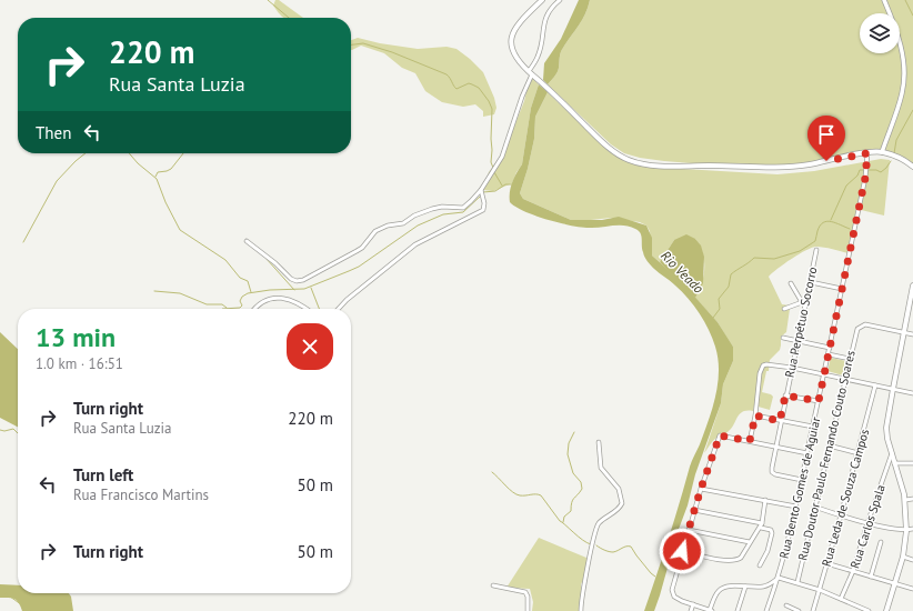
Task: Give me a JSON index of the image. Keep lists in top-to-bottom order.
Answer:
{
  "streets": {
    "street": [
      "Rua Perpétuo Socorro",
      "Rua Doutor Paulo Fernando Couto Soares",
      "Rua Bento Gomes de Aguiar",
      "Rua Leda de Souza Campos",
      "Rua Carlos Spala"
    ]
  },
  "crossings": [
    ["Rua Perpétuo Socorro", "Rua Bento Gomes de Aguiar"]
  ],
  "water": ["Rio Veado"],
  "page": {
    "turn": ["220 m", "Rua Santa Luzia"],
    "then": "Then",
    "heading": ["13 min", "1.0 km · 16:51"],
    "list": [
      {
        "name": "Turn right",
        "note": "Rua Santa Luzia",
        "value": "220 m"
      },
      {
        "name": "Turn left",
        "note": "Rua Francisco Martins",
        "value": "50 m"
      },
      {
        "name": "Turn right",
        "value": "50 m"
      }
    ]
  }
}
